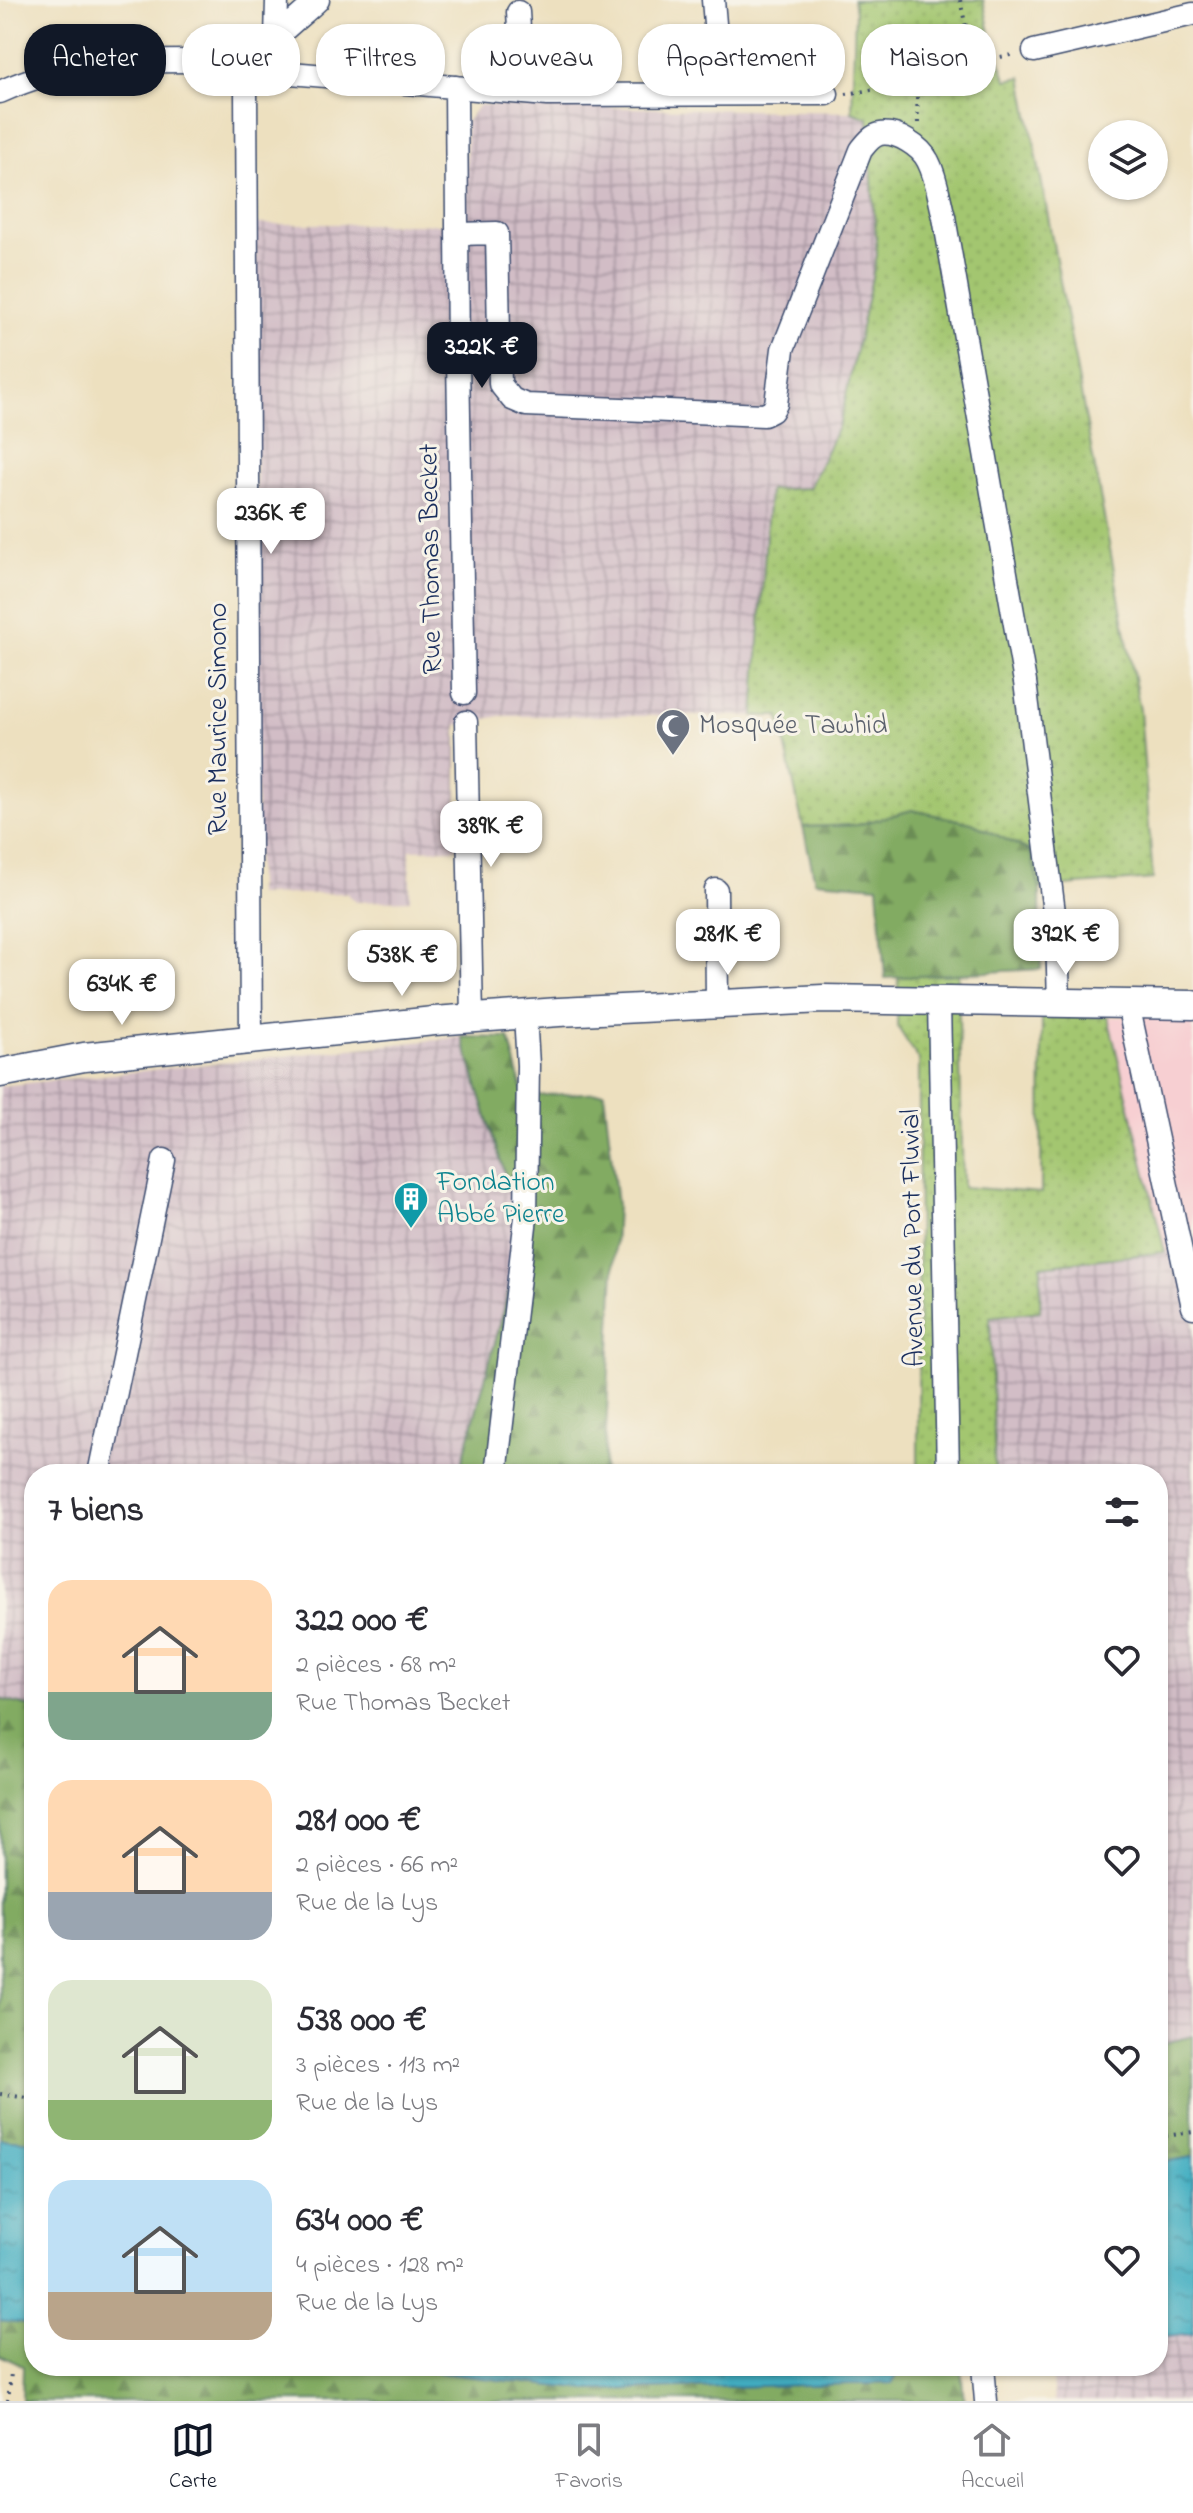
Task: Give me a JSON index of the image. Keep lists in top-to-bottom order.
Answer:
{
  "streets": {
    "street": ["Rue Thomas Becket", "Rue Maurice Simono", "Avenue du Port Fluvial"]
  },
  "places": {
    "mosque": ["Mosquée Tawhid"],
    "building": ["Fondation Abbé Pierre"]
  },
  "page": {
    "chip": [
      "Acheter",
      "Louer",
      "Filtres",
      "Nouveau",
      "Appartement",
      "Maison"
    ],
    "price": [
      "322K €",
      "236K €",
      "389K €",
      "281K €",
      "392K €",
      "538K €",
      "634K €"
    ],
    "heading": "7 biens",
    "list": [
      {
        "name": "322 000 €",
        "note": "2 pièces · 68 m² · Rue Thomas Becket"
      },
      {
        "name": "281 000 €",
        "note": "2 pièces · 66 m² · Rue de la Lys"
      },
      {
        "name": "538 000 €",
        "note": "3 pièces · 113 m² · Rue de la Lys"
      },
      {
        "name": "634 000 €",
        "note": "4 pièces · 128 m² · Rue de la Lys"
      }
    ],
    "tabs": ["Carte", "Favoris", "Accueil"]
  }
}
